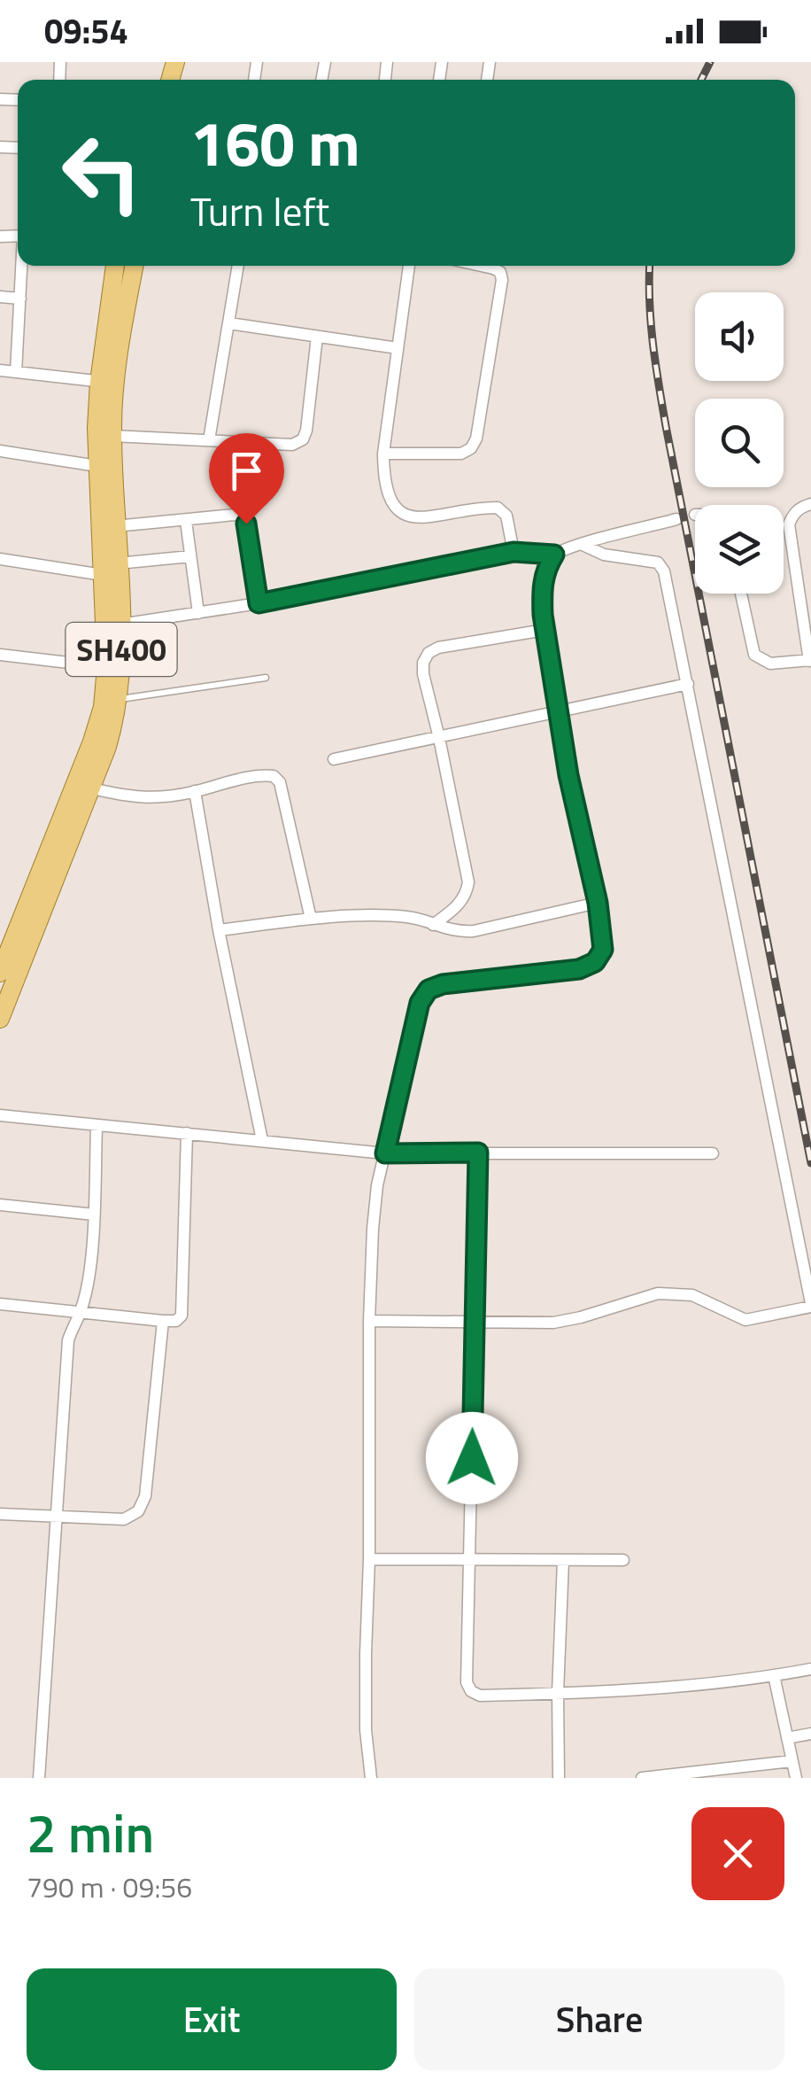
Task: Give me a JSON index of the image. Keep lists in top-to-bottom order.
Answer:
{
  "streets": {
    "main road": ["SH400"]
  },
  "page": {
    "status": "09:54",
    "turn": ["160 m", "Turn left"],
    "heading": ["2 min", "790 m · 09:56"],
    "buttons": ["Exit", "Share"]
  }
}
